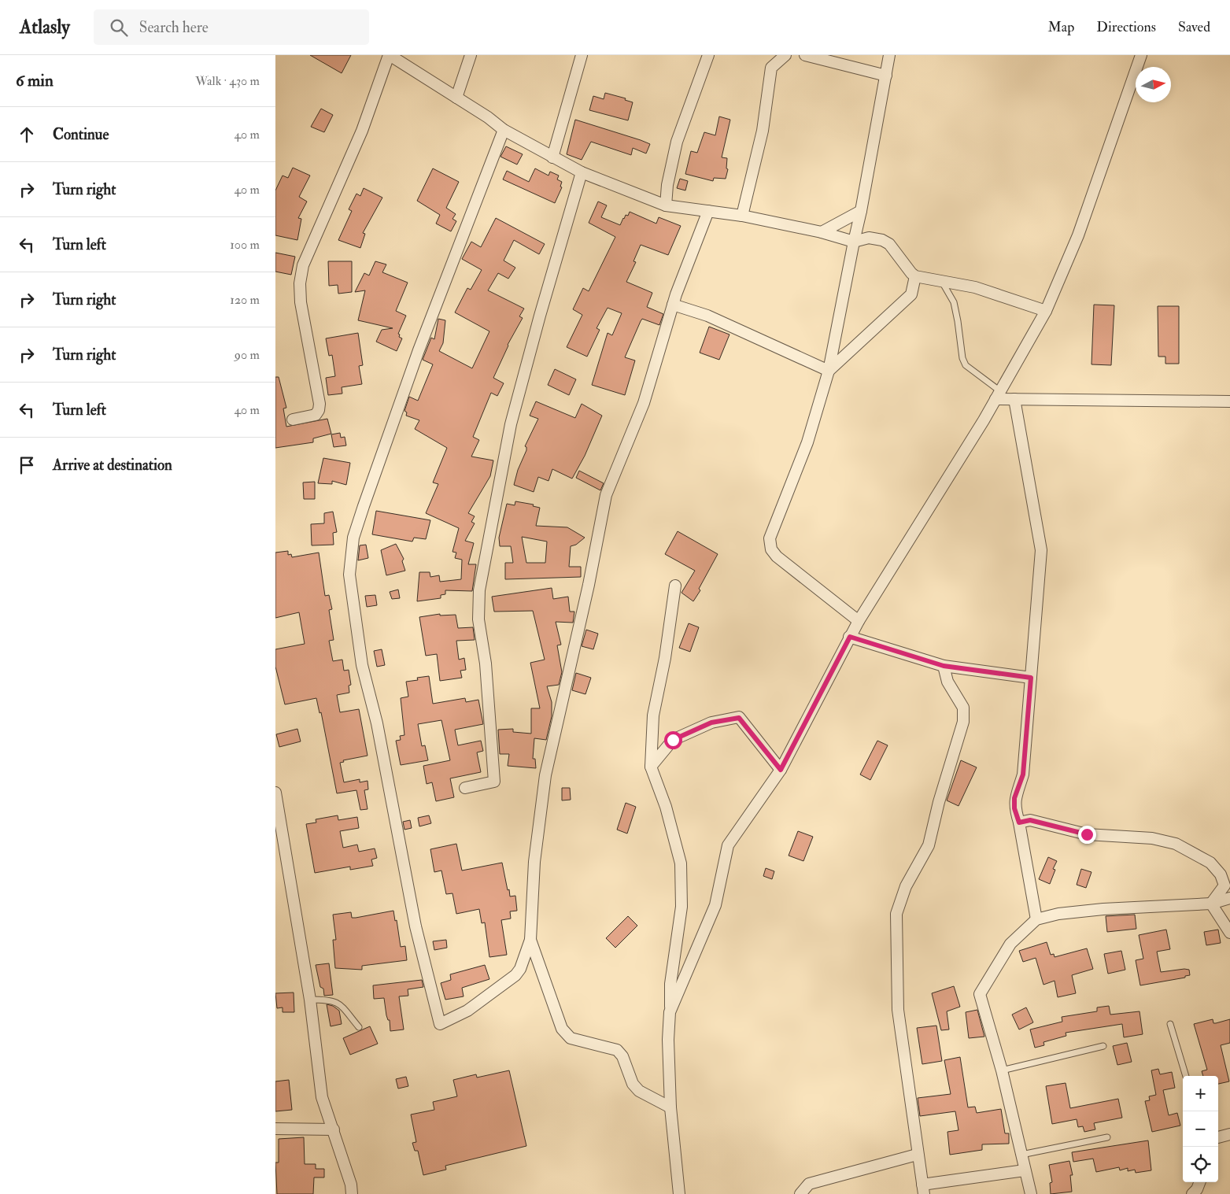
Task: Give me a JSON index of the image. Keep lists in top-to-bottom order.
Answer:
{
  "north": "right",
  "page": {
    "header": "Atlasly",
    "search": "Search here",
    "nav": ["Map", "Directions", "Saved"],
    "heading": ["6 min", "Walk · 430 m"],
    "list": [
      ["Continue", "40 m"],
      ["Turn right", "40 m"],
      ["Turn left", "100 m"],
      ["Turn right", "120 m"],
      ["Turn right", "90 m"],
      ["Turn left", "40 m"],
      "Arrive at destination"
    ],
    "map_buttons": ["+", "−"]
  }
}
